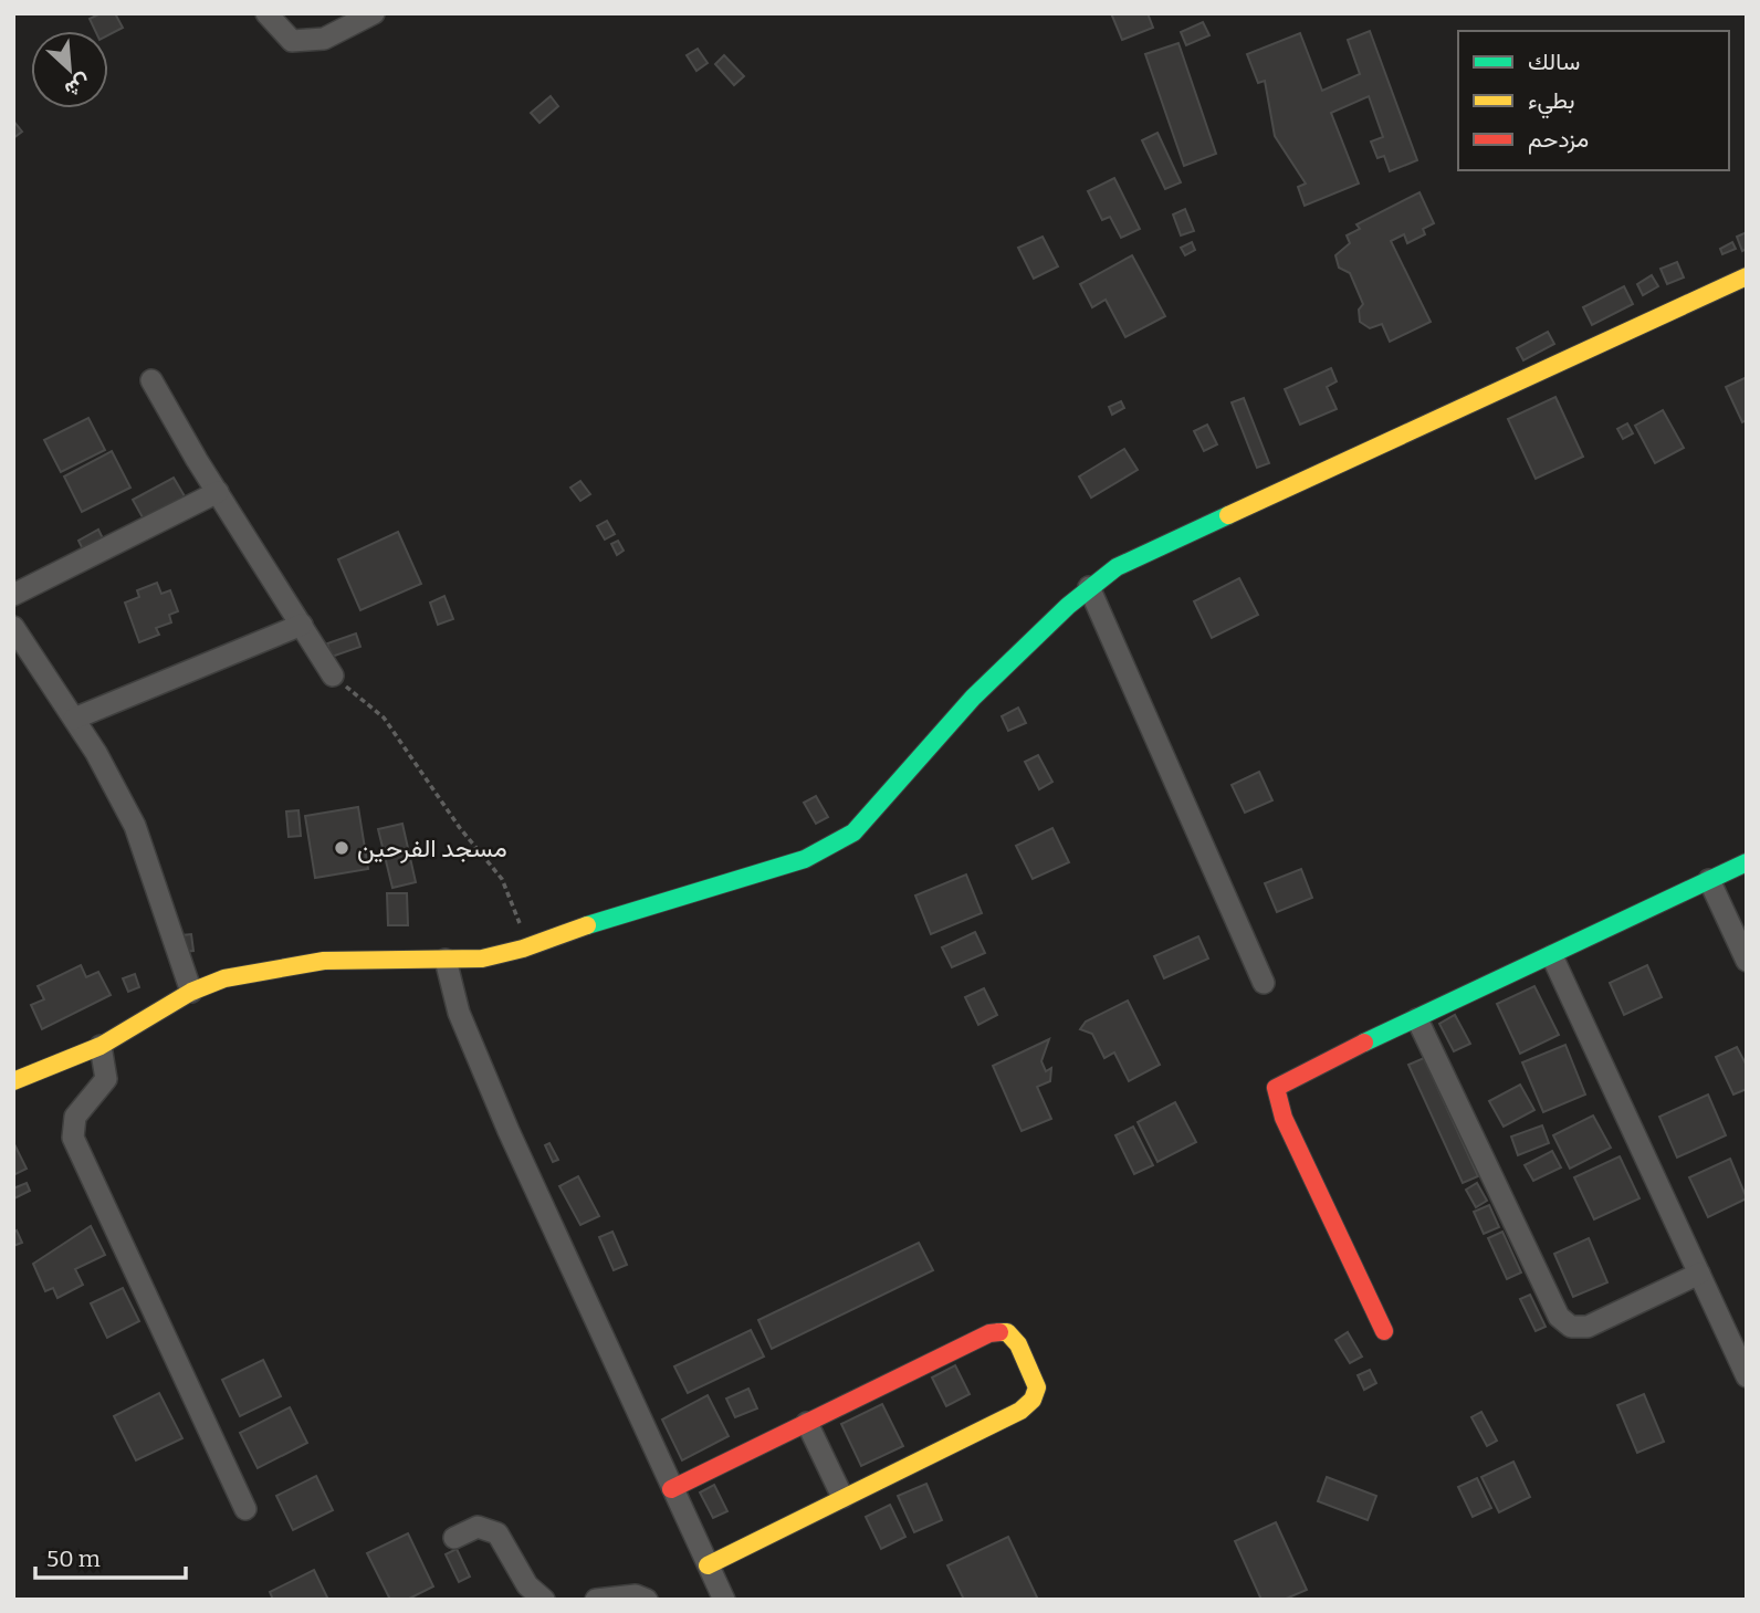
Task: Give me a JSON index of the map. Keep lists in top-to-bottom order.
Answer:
{
  "places": ["مسجد الفرحين"],
  "legend": ["سالك", "بطيء", "مزدحم"],
  "scale_bar": "50 m",
  "north": "bottom right"
}
